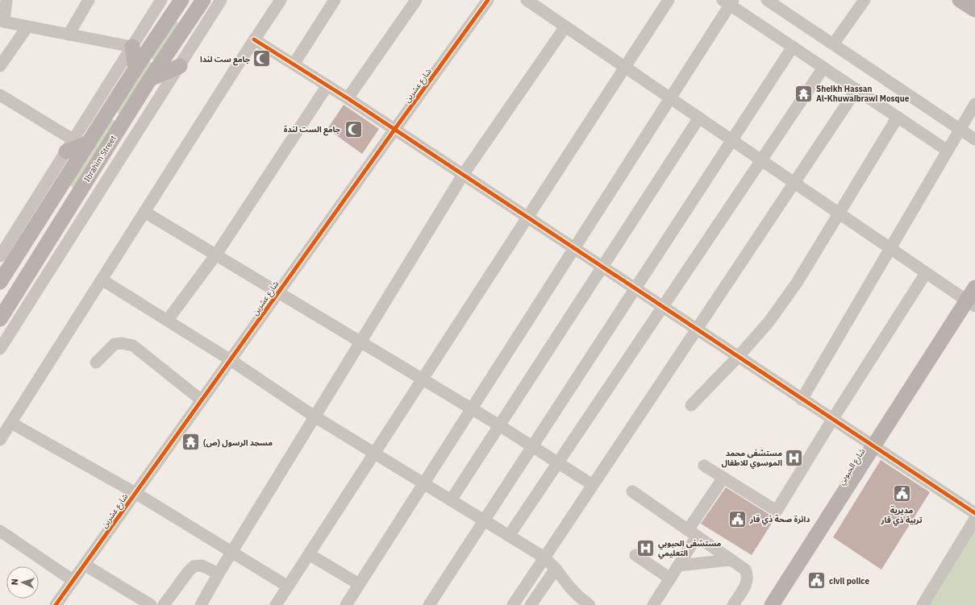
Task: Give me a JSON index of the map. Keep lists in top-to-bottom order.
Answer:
{
  "streets": {
    "main road": ["Ibrahim Street", "شارع الحبوبي"],
    "street": ["شارع عشرين"]
  },
  "places": {
    "mosque": ["جامع ست لندا", "جامع الست لندة"],
    "temple": ["Sheikh Hassan Al-Khuwaibrawi Mosque", "مسجد الرسول (ص)"],
    "hospital": ["مستشفى محمد الموسوي للاطفال", "مستشفى الحبوبي التعليمي"],
    "public building": ["مديرية تربية ذي قار", "دائرة صحة ذي قار", "civil police"]
  },
  "north": "left"
}
